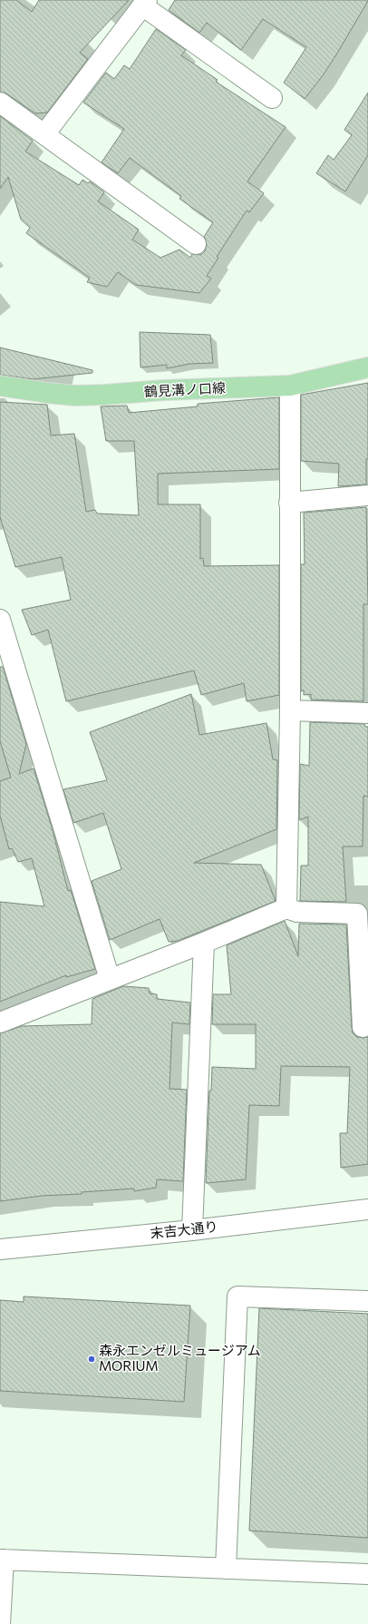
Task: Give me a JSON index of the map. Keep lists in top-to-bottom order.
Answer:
{
  "streets": {
    "main road": ["鶴見溝ノ口線"],
    "street": ["末吉大通り"]
  },
  "places": ["森永エンゼルミュージアム MORIUM"]
}
